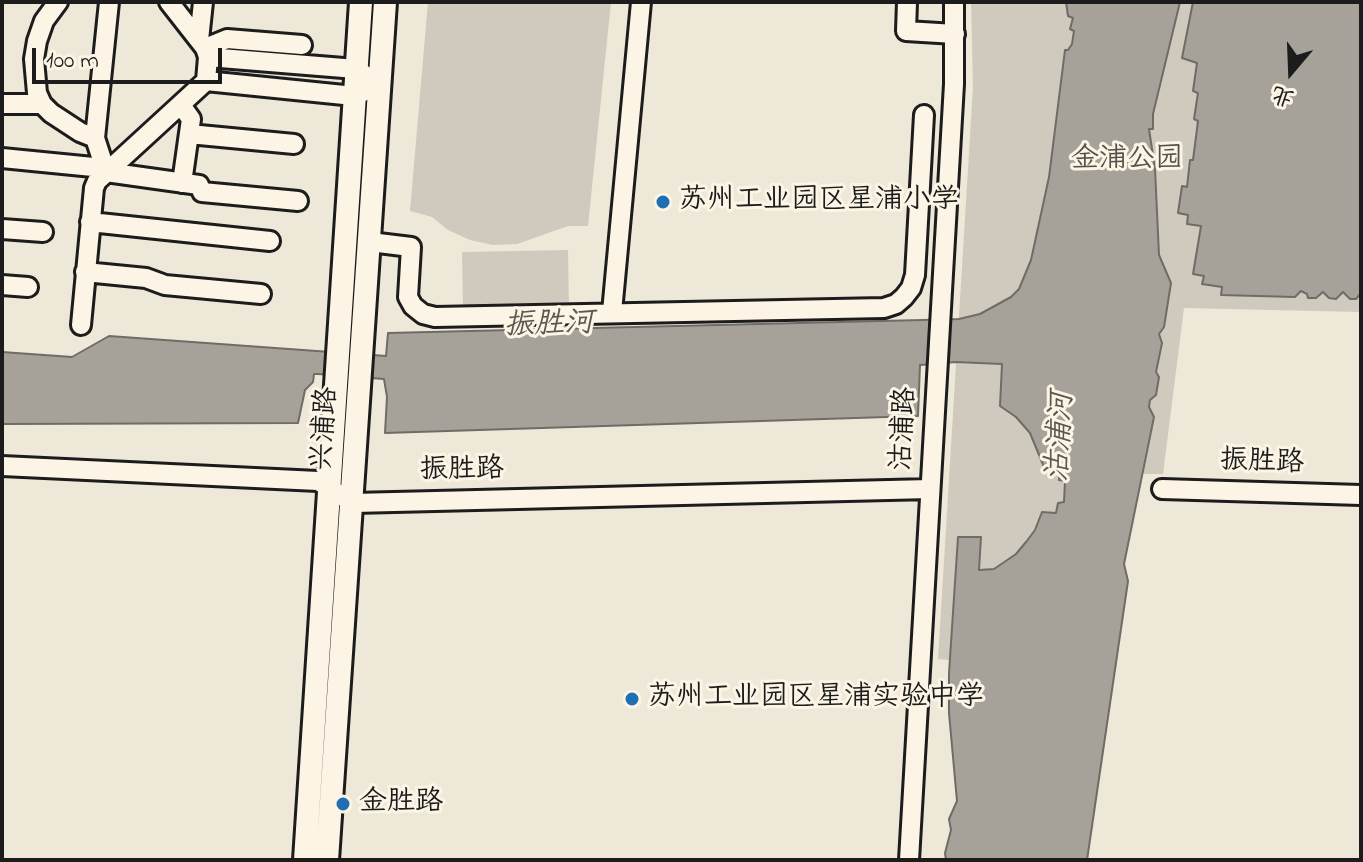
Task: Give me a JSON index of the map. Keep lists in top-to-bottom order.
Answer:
{
  "streets": {
    "main road": ["兴浦路"],
    "street": ["沽浦路", "振胜路"]
  },
  "crossings": [
    ["兴浦路", "振胜路"],
    ["沽浦路", "振胜路"]
  ],
  "water": ["振胜河", "沽浦河"],
  "parks": ["金浦公园"],
  "places": ["苏州工业园区星浦小学", "苏州工业园区星浦实验中学", "金胜路"],
  "scale_bar": "100 m",
  "north": "bottom"
}
